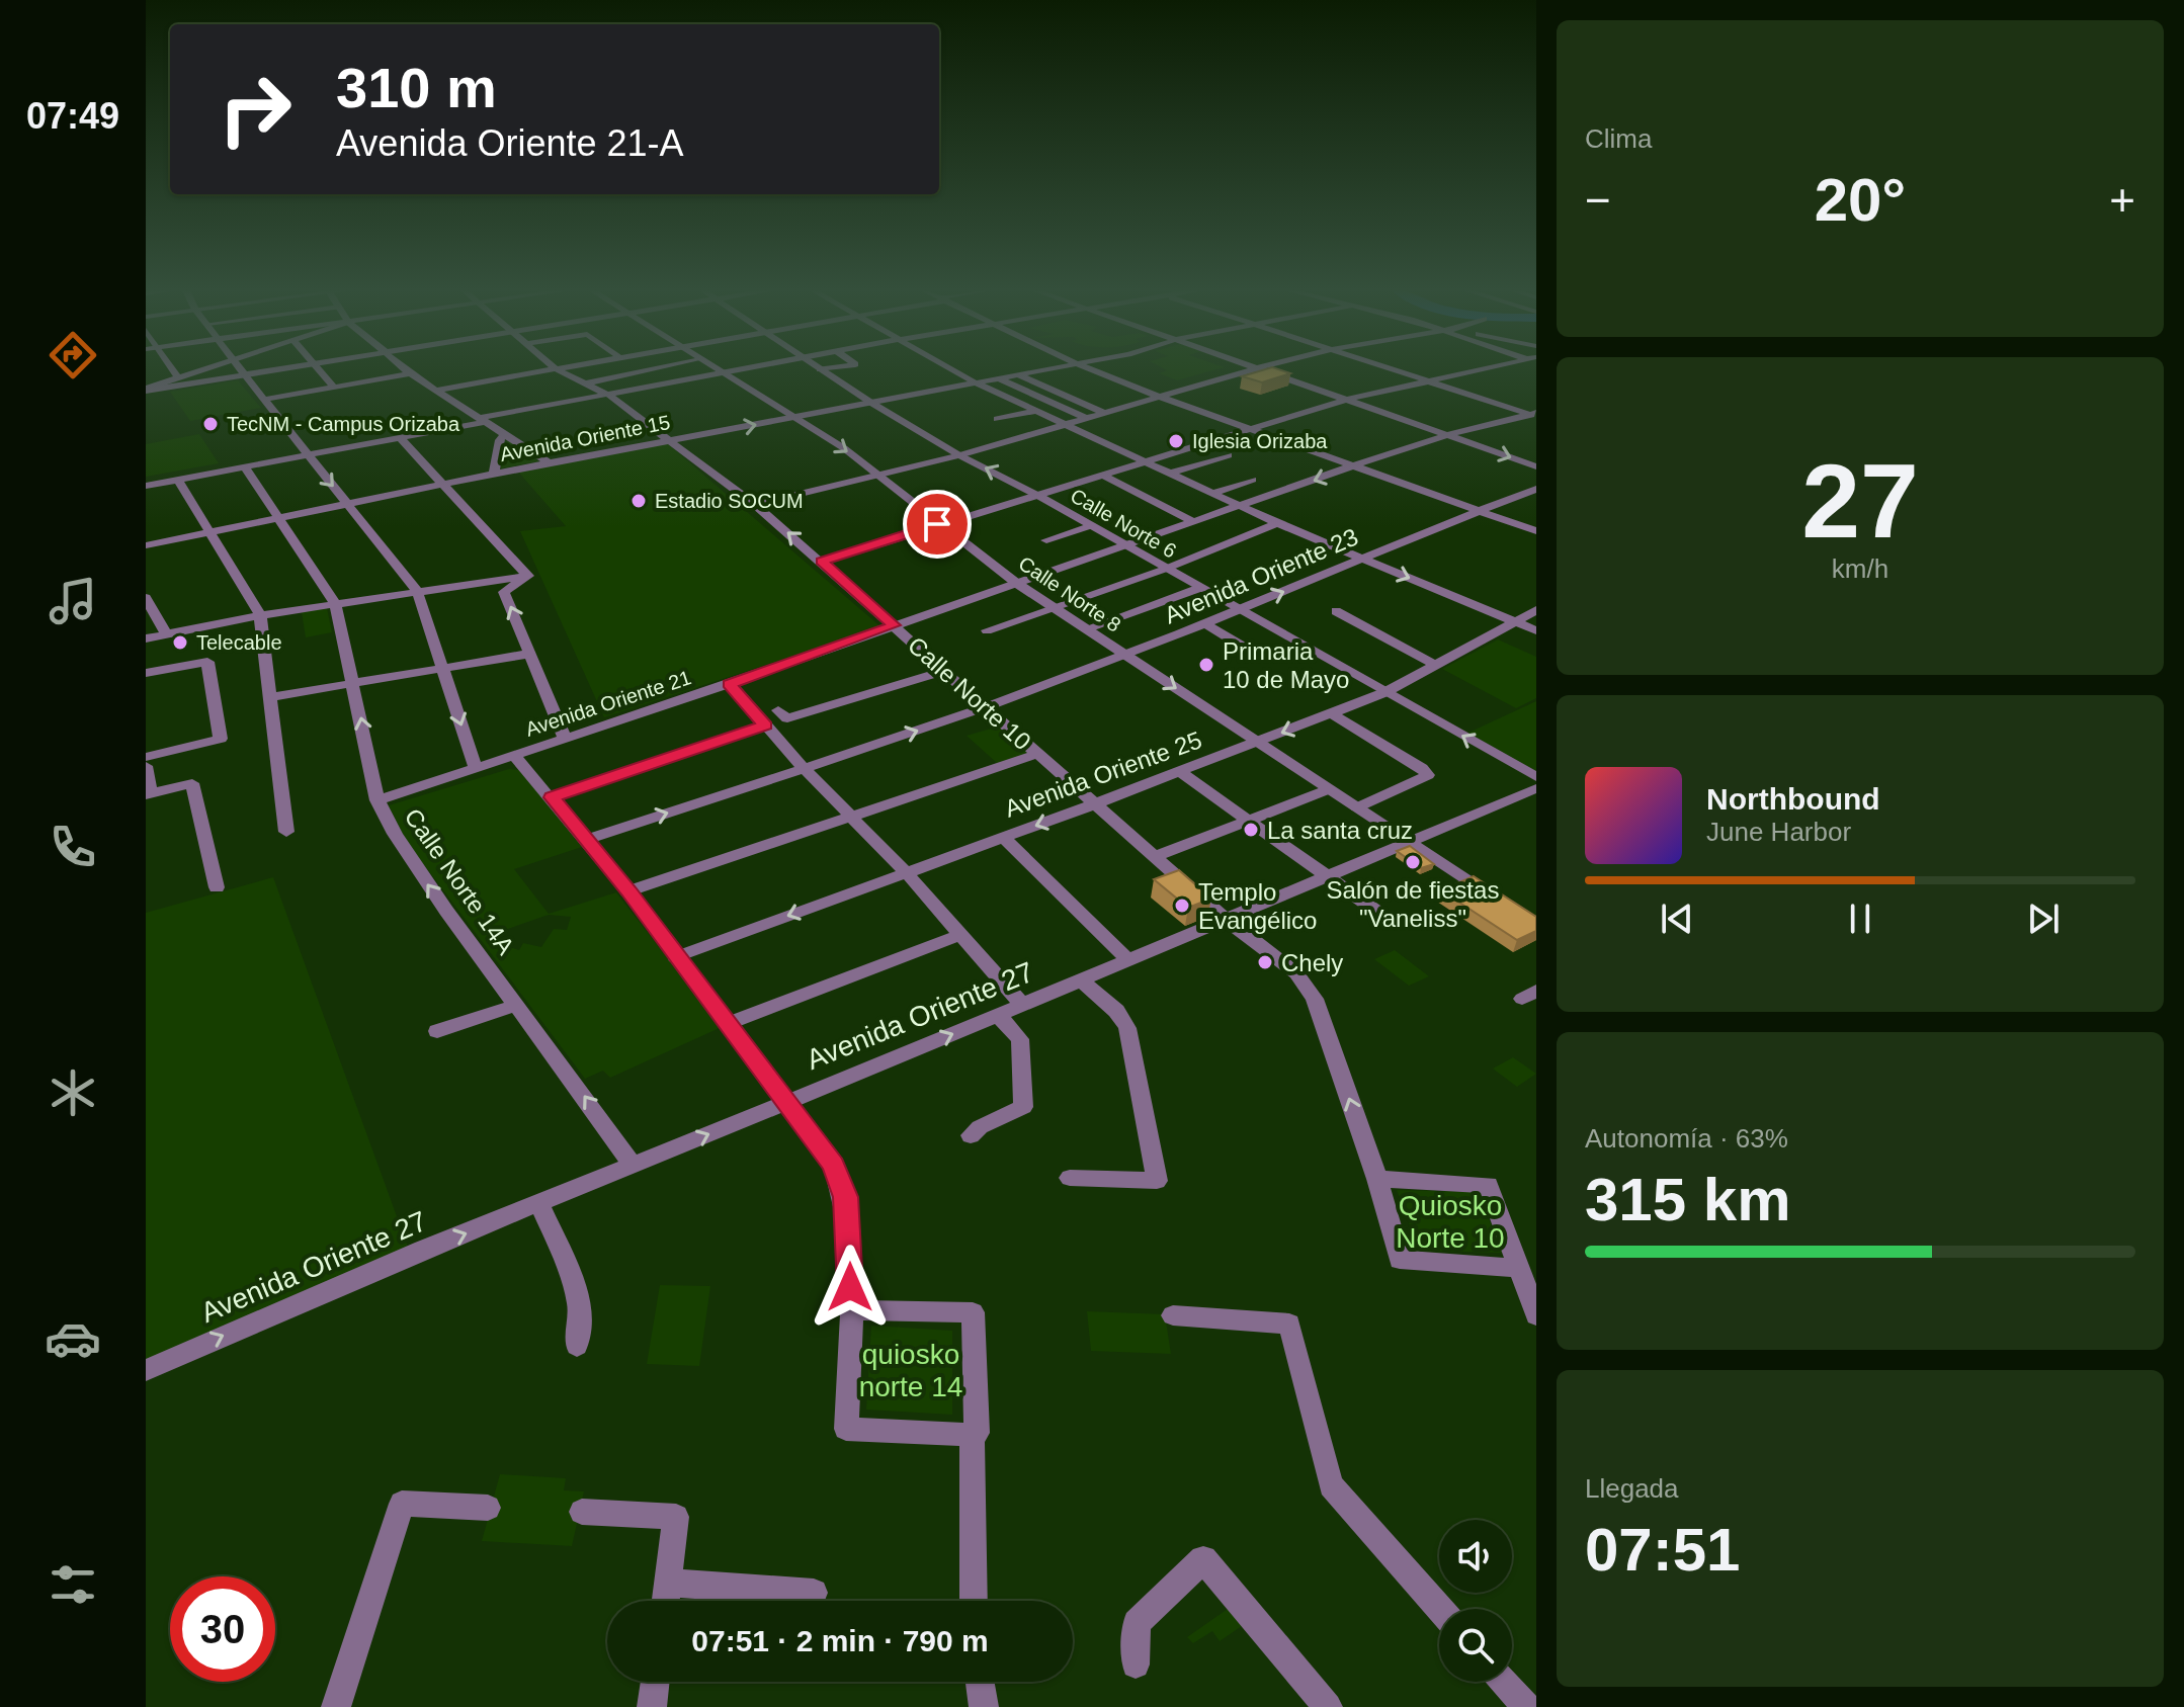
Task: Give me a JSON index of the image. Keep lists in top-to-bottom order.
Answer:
{
  "streets": {
    "street": [
      "Avenida Oriente 15",
      "Calle Norte 6",
      "Avenida Oriente 23",
      "Calle Norte 8",
      "Calle Norte 10",
      "Avenida Oriente 21",
      "Avenida Oriente 25",
      "Calle Norte 14A",
      "Avenida Oriente 27"
    ]
  },
  "crossings": [
    ["Avenida Oriente 15", "Calle Norte 6"],
    ["Avenida Oriente 15", "Calle Norte 8"],
    ["Avenida Oriente 15", "Calle Norte 10"],
    ["Avenida Oriente 15", "Calle Norte 14A"],
    ["Calle Norte 6", "Avenida Oriente 23"],
    ["Calle Norte 6", "Avenida Oriente 21"],
    ["Calle Norte 6", "Avenida Oriente 25"],
    ["Avenida Oriente 23", "Calle Norte 8"],
    ["Avenida Oriente 23", "Calle Norte 10"],
    ["Calle Norte 8", "Avenida Oriente 21"],
    ["Calle Norte 8", "Avenida Oriente 25"],
    ["Calle Norte 8", "Avenida Oriente 27"],
    ["Calle Norte 10", "Avenida Oriente 21"],
    ["Calle Norte 10", "Avenida Oriente 25"],
    ["Calle Norte 10", "Avenida Oriente 27"],
    ["Avenida Oriente 21", "Calle Norte 14A"],
    ["Calle Norte 14A", "Avenida Oriente 27"]
  ],
  "parks": ["Quiosko Norte 10", "quiosko norte 14"],
  "places": [
    "TecNM - Campus Orizaba",
    "Iglesia Orizaba",
    "Estadio SOCUM",
    "Telecable",
    "Primaria 10 de Mayo",
    "La santa cruz",
    "Salón de fiestas \"Vaneliss\"",
    "Templo Evangélico",
    "Chely"
  ],
  "page": {
    "tabs": "07:49",
    "tile": [
      "Clima",
      ["27", "km/h"],
      ["Autonomía · 63%", "315 km"],
      ["Llegada", "07:51"]
    ],
    "turn": ["310 m", "Avenida Oriente 21-A"],
    "heat": ["−", "20°", "+"],
    "song": ["Northbound", "June Harbor"],
    "limit": "30",
    "trip": "07:51 · 2 min · 790 m"
  }
}
